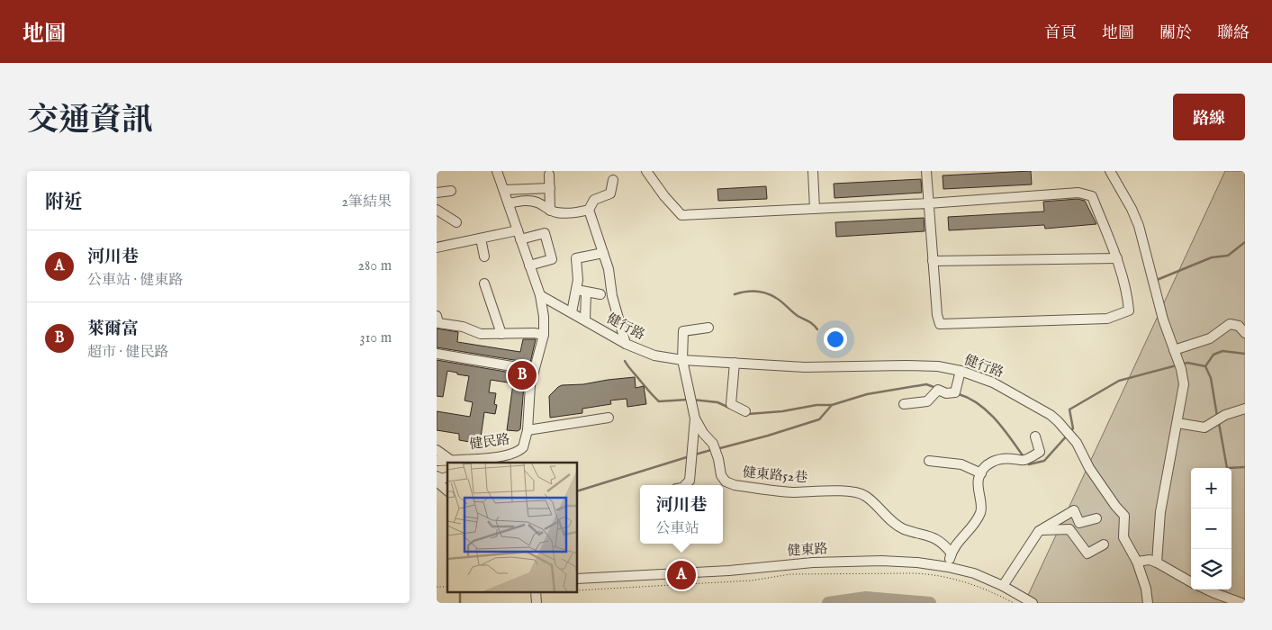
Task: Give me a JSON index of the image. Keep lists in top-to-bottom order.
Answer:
{
  "streets": {
    "street": [
      "健行路",
      "健民路",
      "健東路52巷",
      "健東路"
    ]
  },
  "crossings": [
    ["健行路", "健民路"]
  ],
  "page": {
    "header": "地圖",
    "nav": [
      "首頁",
      "地圖",
      "關於",
      "聯絡"
    ],
    "title": "交通資訊",
    "buttons": "路線",
    "heading": ["附近", "2筆結果"],
    "list": [
      {
        "mark": "A",
        "name": "河川巷",
        "note": "公車站 · 健東路",
        "value": "280 m"
      },
      {
        "mark": "B",
        "name": "萊爾富",
        "note": "超市 · 健民路",
        "value": "310 m"
      }
    ],
    "pins": ["B", "A"],
    "map_buttons": ["+", "−"],
    "popup": ["河川巷", "公車站"]
  }
}
